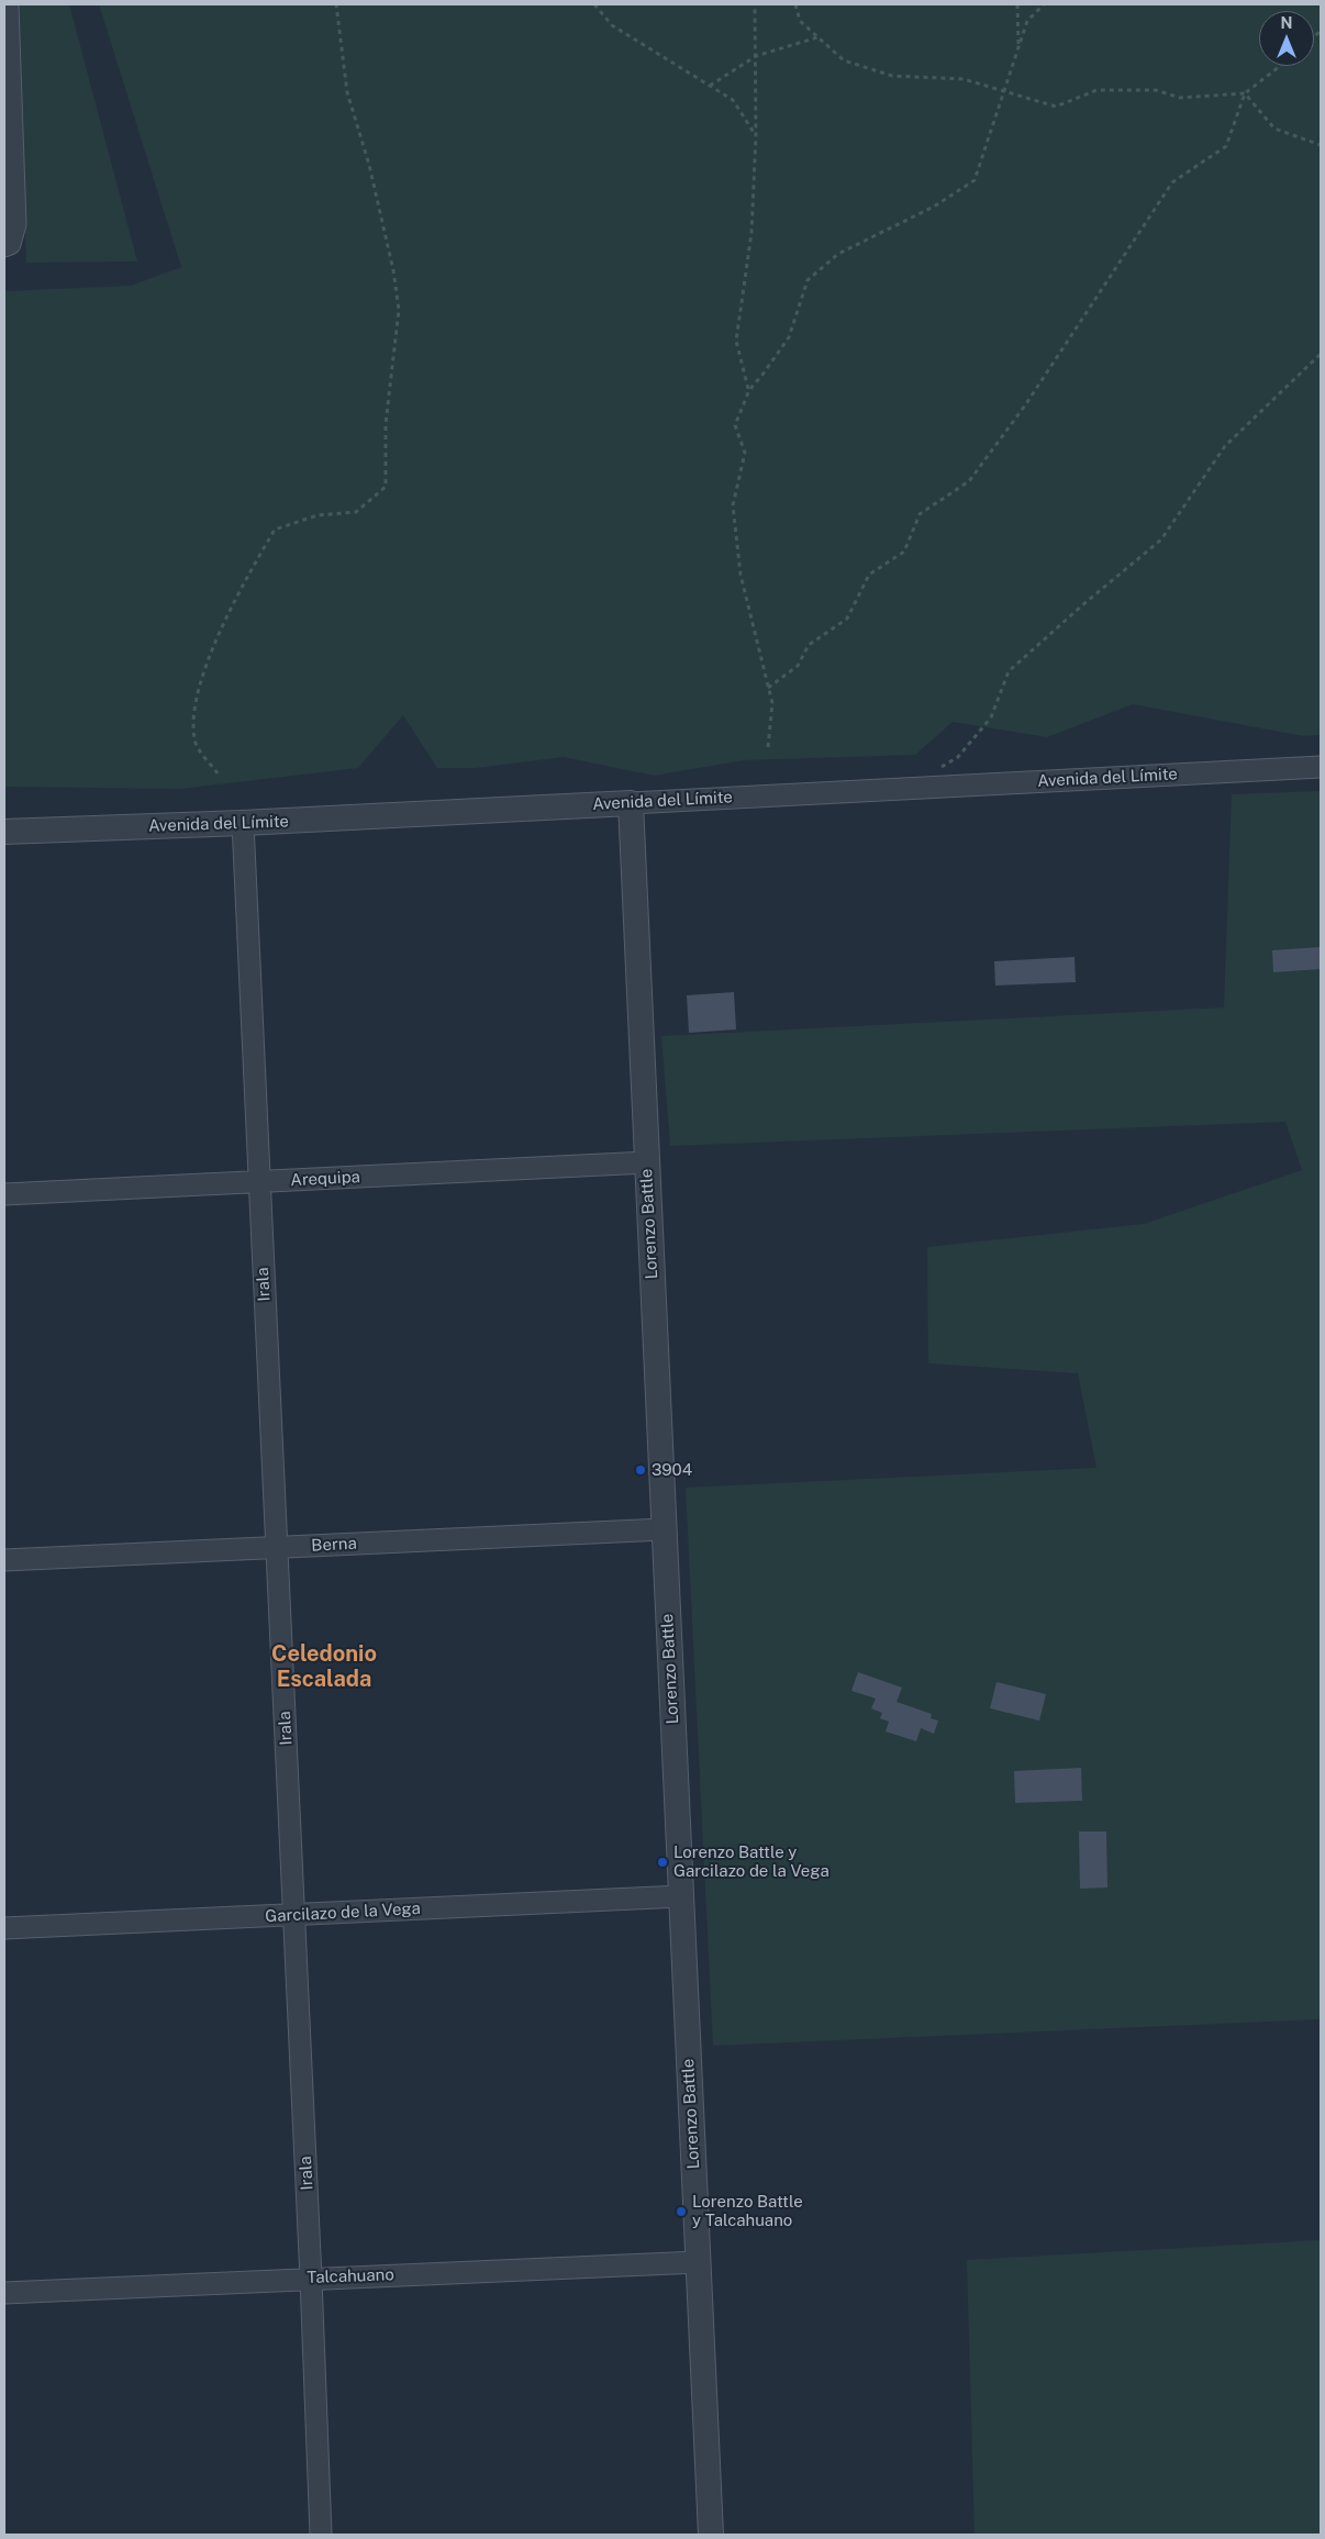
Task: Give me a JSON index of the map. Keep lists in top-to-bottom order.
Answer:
{
  "streets": {
    "street": [
      "Avenida del Límite",
      "Arequipa",
      "Lorenzo Battle",
      "Irala",
      "Berna",
      "Garcilazo de la Vega",
      "Talcahuano"
    ]
  },
  "crossings": [
    ["Avenida del Límite", "Lorenzo Battle"],
    ["Avenida del Límite", "Irala"],
    ["Arequipa", "Lorenzo Battle"],
    ["Arequipa", "Irala"],
    ["Lorenzo Battle", "Berna"],
    ["Lorenzo Battle", "Garcilazo de la Vega"],
    ["Lorenzo Battle", "Talcahuano"],
    ["Irala", "Berna"],
    ["Irala", "Garcilazo de la Vega"],
    ["Irala", "Talcahuano"]
  ],
  "districts": ["Celedonio Escalada"],
  "places": ["3904", "Lorenzo Battle y Garcilazo de la Vega", "Lorenzo Battle y Talcahuano"],
  "north": "top"
}
